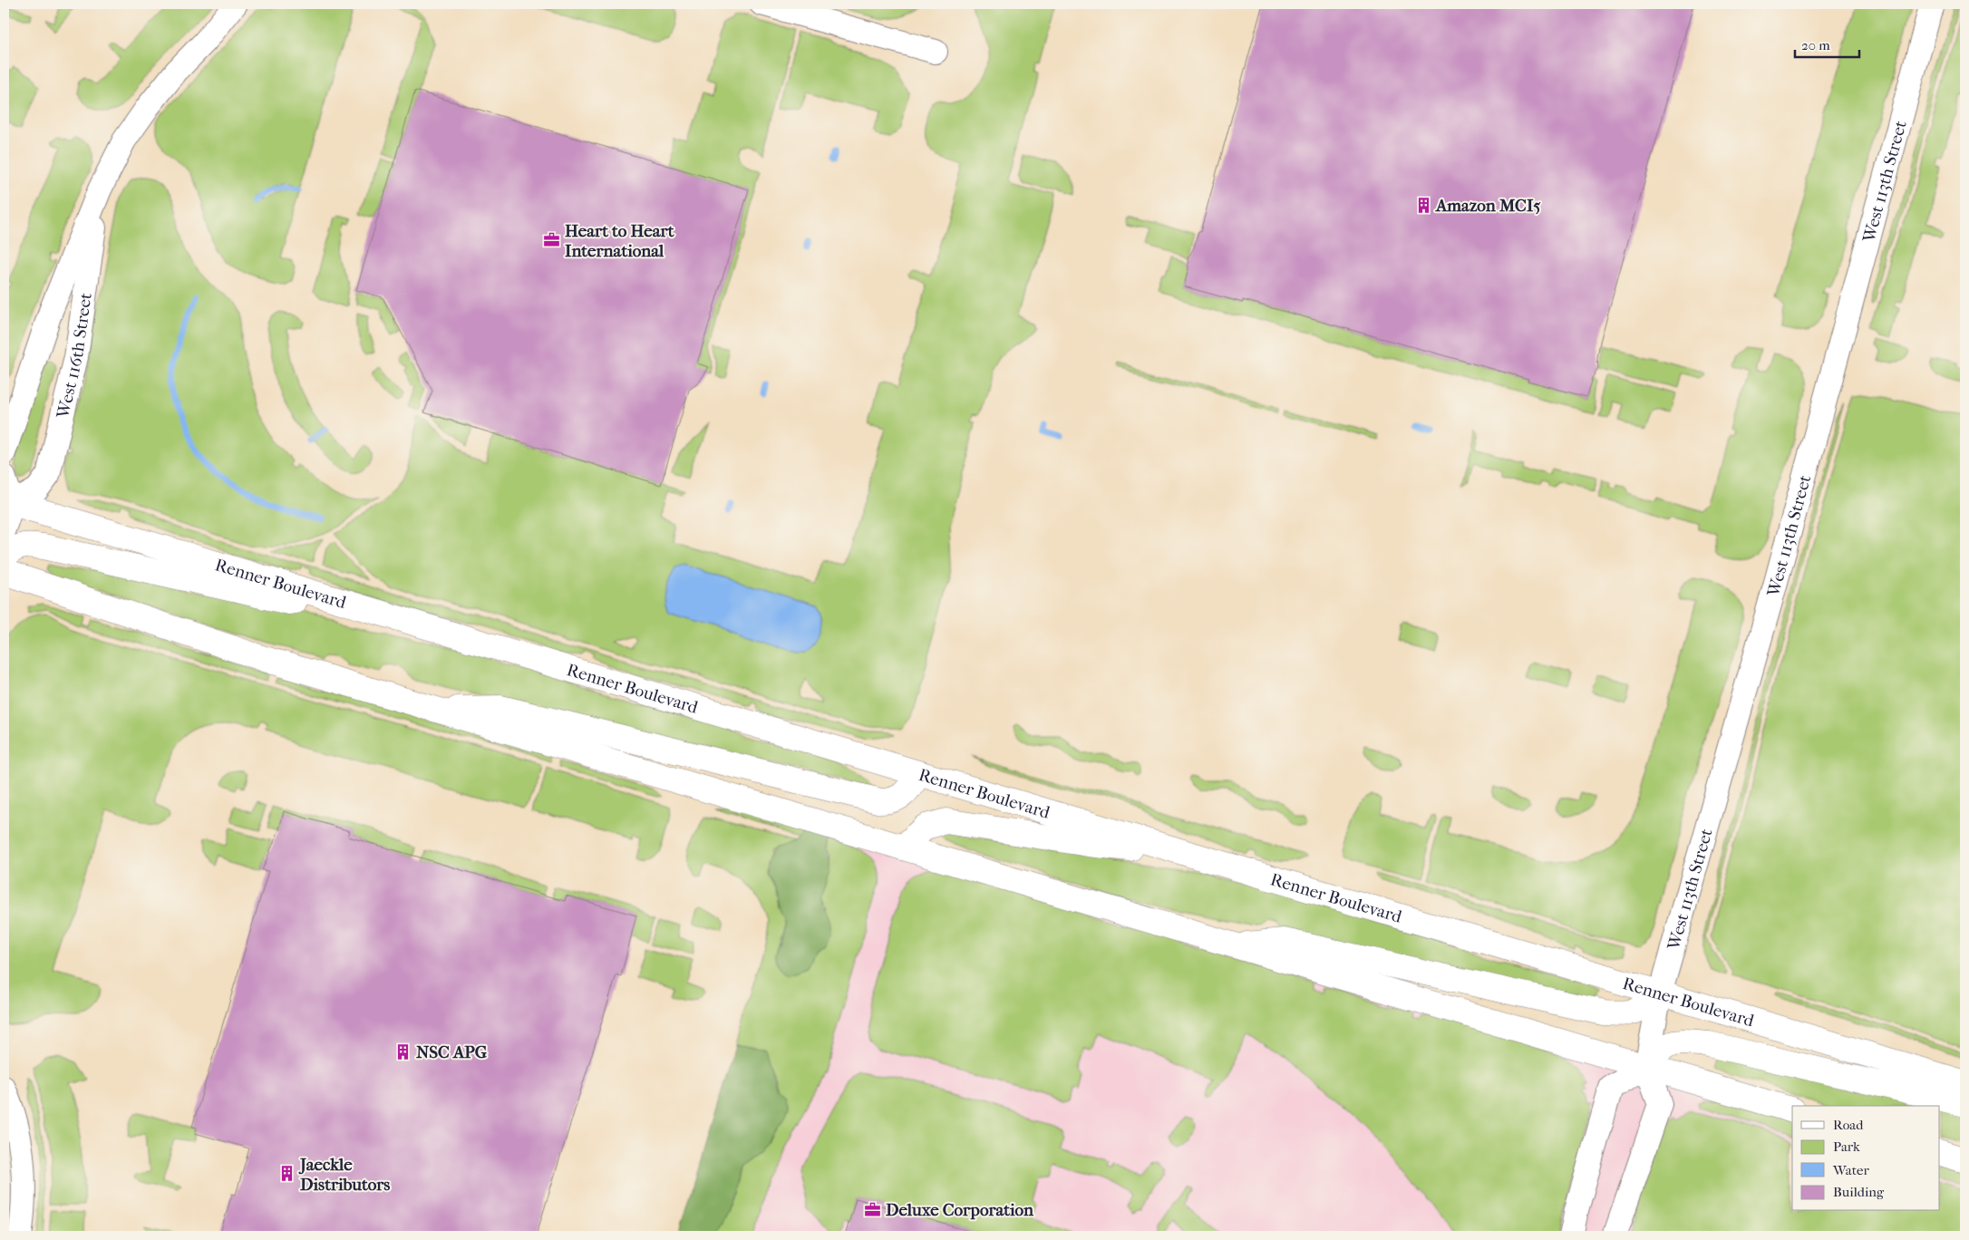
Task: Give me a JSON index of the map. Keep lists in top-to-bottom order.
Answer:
{
  "streets": {
    "main road": ["Renner Boulevard"],
    "street": ["West 113th Street", "West 116th Street"]
  },
  "crossings": [
    ["West 113th Street", "Renner Boulevard"],
    ["West 116th Street", "Renner Boulevard"]
  ],
  "places": {
    "building": ["Amazon MCI5", "NSC APG", "Jaeckle Distributors"],
    "office": ["Heart to Heart International", "Deluxe Corporation"]
  },
  "legend": [
    "Road",
    "Park",
    "Water",
    "Building"
  ],
  "scale_bar": "20 m"
}
